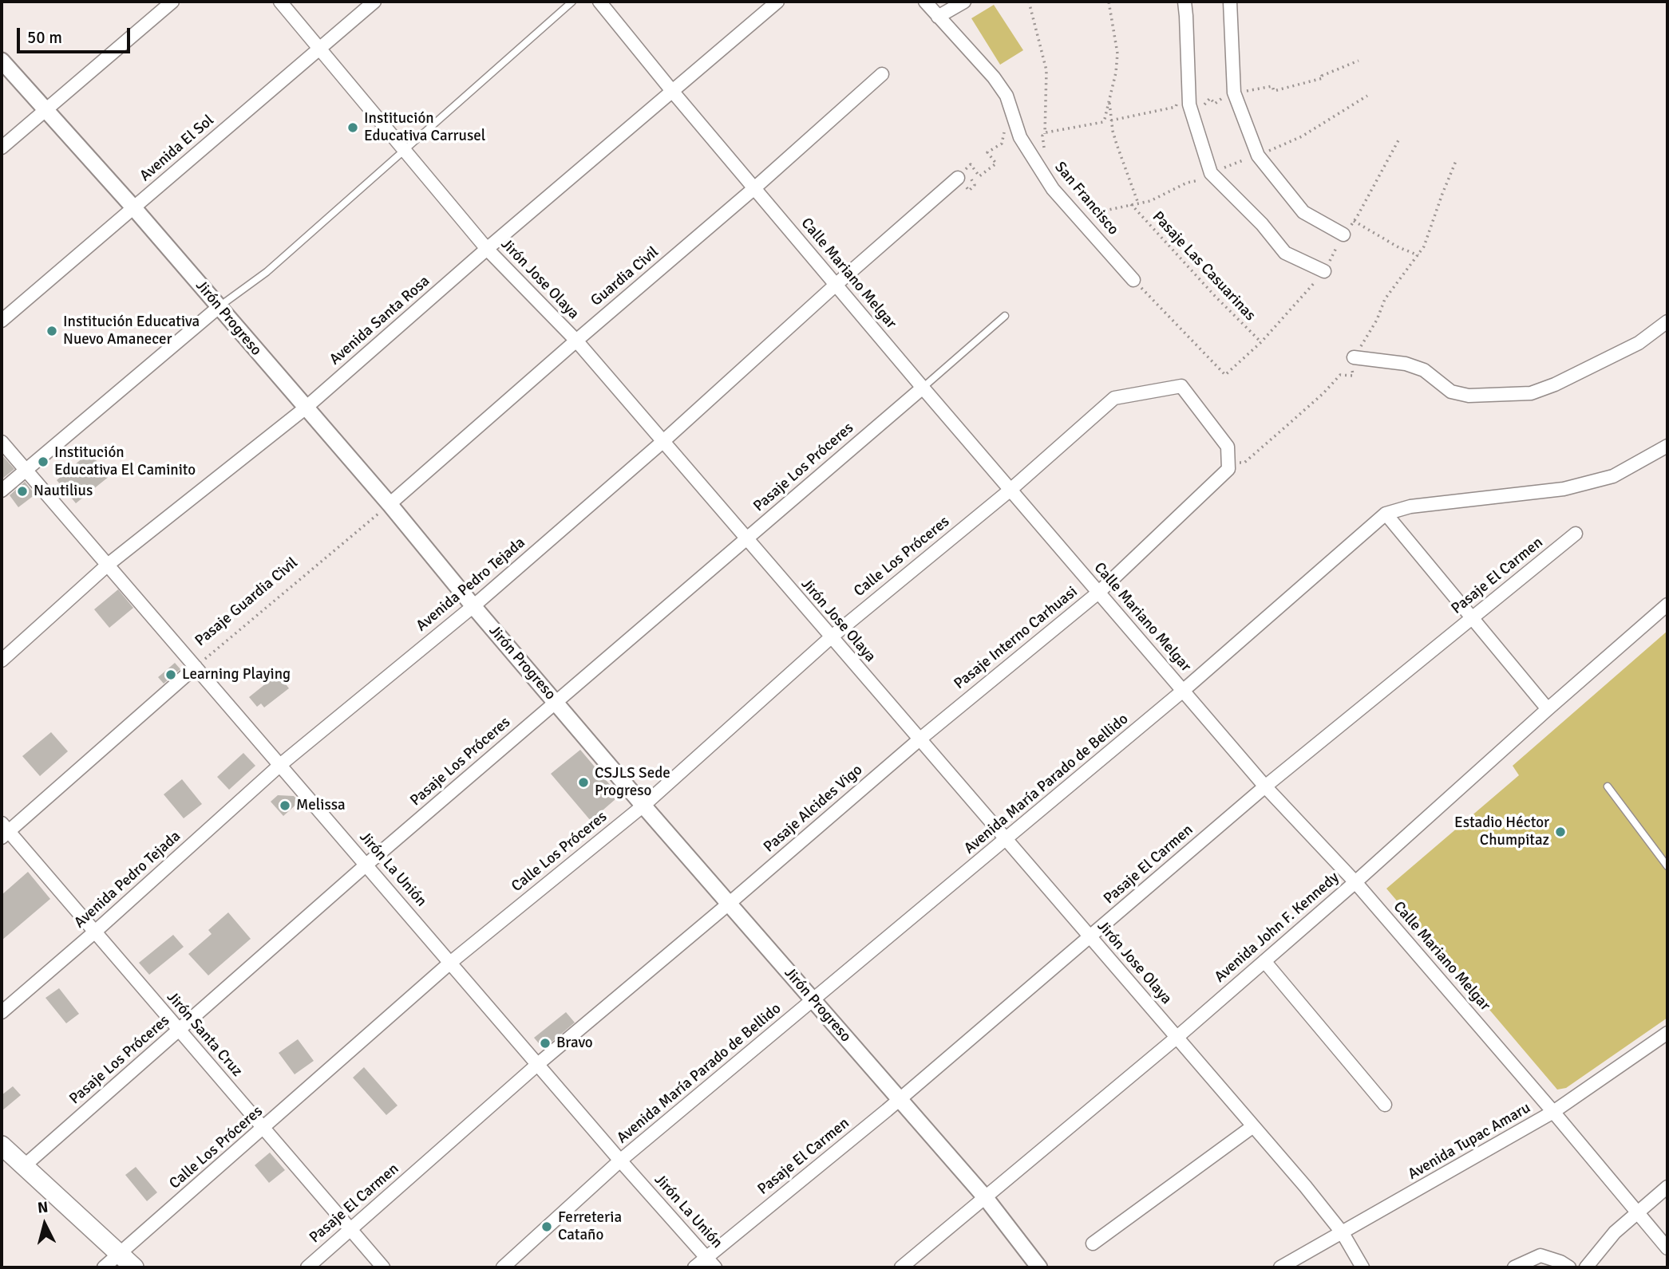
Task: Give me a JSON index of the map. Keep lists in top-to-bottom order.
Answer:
{
  "streets": {
    "street": [
      "Avenida El Sol",
      "San Francisco",
      "Calle Mariano Melgar",
      "Guardia Civil",
      "Jirón Jose Olaya",
      "Jirón Progreso",
      "Avenida Santa Rosa",
      "Pasaje Los Próceres",
      "Calle Los Próceres",
      "Pasaje El Carmen",
      "Avenida Pedro Tejada",
      "Pasaje Guardia Civil",
      "Pasaje Interno Carhuasi",
      "Avenida María Parado de Bellido",
      "Pasaje Alcides Vigo",
      "Jirón La Unión",
      "Avenida John F. Kennedy",
      "Jirón Santa Cruz",
      "Avenida Tupac Amaru"
    ],
    "path": ["Pasaje Las Casuarinas"]
  },
  "crossings": [
    ["Avenida El Sol", "Jirón Jose Olaya"],
    ["Avenida El Sol", "Jirón Progreso"],
    ["Calle Mariano Melgar", "Guardia Civil"],
    ["Calle Mariano Melgar", "Avenida Santa Rosa"],
    ["Calle Mariano Melgar", "Pasaje Los Próceres"],
    ["Calle Mariano Melgar", "Calle Los Próceres"],
    ["Calle Mariano Melgar", "Pasaje El Carmen"],
    ["Calle Mariano Melgar", "Avenida Pedro Tejada"],
    ["Calle Mariano Melgar", "Pasaje Interno Carhuasi"],
    ["Calle Mariano Melgar", "Avenida María Parado de Bellido"],
    ["Calle Mariano Melgar", "Avenida John F. Kennedy"],
    ["Calle Mariano Melgar", "Avenida Tupac Amaru"],
    ["Guardia Civil", "Jirón Jose Olaya"],
    ["Guardia Civil", "Jirón Progreso"],
    ["Guardia Civil", "Pasaje Guardia Civil"],
    ["Jirón Jose Olaya", "Avenida Santa Rosa"],
    ["Jirón Jose Olaya", "Pasaje Los Próceres"],
    ["Jirón Jose Olaya", "Calle Los Próceres"],
    ["Jirón Jose Olaya", "Pasaje El Carmen"],
    ["Jirón Jose Olaya", "Avenida Pedro Tejada"],
    ["Jirón Jose Olaya", "Pasaje Interno Carhuasi"],
    ["Jirón Jose Olaya", "Avenida María Parado de Bellido"],
    ["Jirón Jose Olaya", "Pasaje Alcides Vigo"],
    ["Jirón Jose Olaya", "Avenida John F. Kennedy"],
    ["Jirón Jose Olaya", "Avenida Tupac Amaru"],
    ["Jirón Progreso", "Avenida Santa Rosa"],
    ["Jirón Progreso", "Pasaje Los Próceres"],
    ["Jirón Progreso", "Calle Los Próceres"],
    ["Jirón Progreso", "Pasaje El Carmen"],
    ["Jirón Progreso", "Avenida Pedro Tejada"],
    ["Jirón Progreso", "Pasaje Guardia Civil"],
    ["Jirón Progreso", "Avenida María Parado de Bellido"],
    ["Jirón Progreso", "Pasaje Alcides Vigo"],
    ["Jirón Progreso", "Avenida John F. Kennedy"],
    ["Avenida Santa Rosa", "Jirón La Unión"],
    ["Pasaje Los Próceres", "Jirón La Unión"],
    ["Pasaje Los Próceres", "Jirón Santa Cruz"],
    ["Calle Los Próceres", "Pasaje Interno Carhuasi"],
    ["Calle Los Próceres", "Jirón La Unión"],
    ["Calle Los Próceres", "Jirón Santa Cruz"],
    ["Pasaje El Carmen", "Pasaje Alcides Vigo"],
    ["Pasaje El Carmen", "Jirón La Unión"],
    ["Pasaje El Carmen", "Jirón Santa Cruz"],
    ["Avenida Pedro Tejada", "Jirón La Unión"],
    ["Avenida Pedro Tejada", "Jirón Santa Cruz"],
    ["Pasaje Guardia Civil", "Jirón La Unión"],
    ["Pasaje Guardia Civil", "Jirón Santa Cruz"],
    ["Pasaje Interno Carhuasi", "Pasaje Alcides Vigo"],
    ["Avenida María Parado de Bellido", "Jirón La Unión"]
  ],
  "places": [
    "Institución Educativa Carrusel",
    "Institución Educativa Nuevo Amanecer",
    "Institución Educativa El Caminito",
    "Nautilius",
    "Learning Playing",
    "CSJLS Sede Progreso",
    "Melissa",
    "Estadio Héctor Chumpitaz",
    "Bravo",
    "Ferreteria Cataño"
  ],
  "scale_bar": "50 m",
  "north": "top"
}
